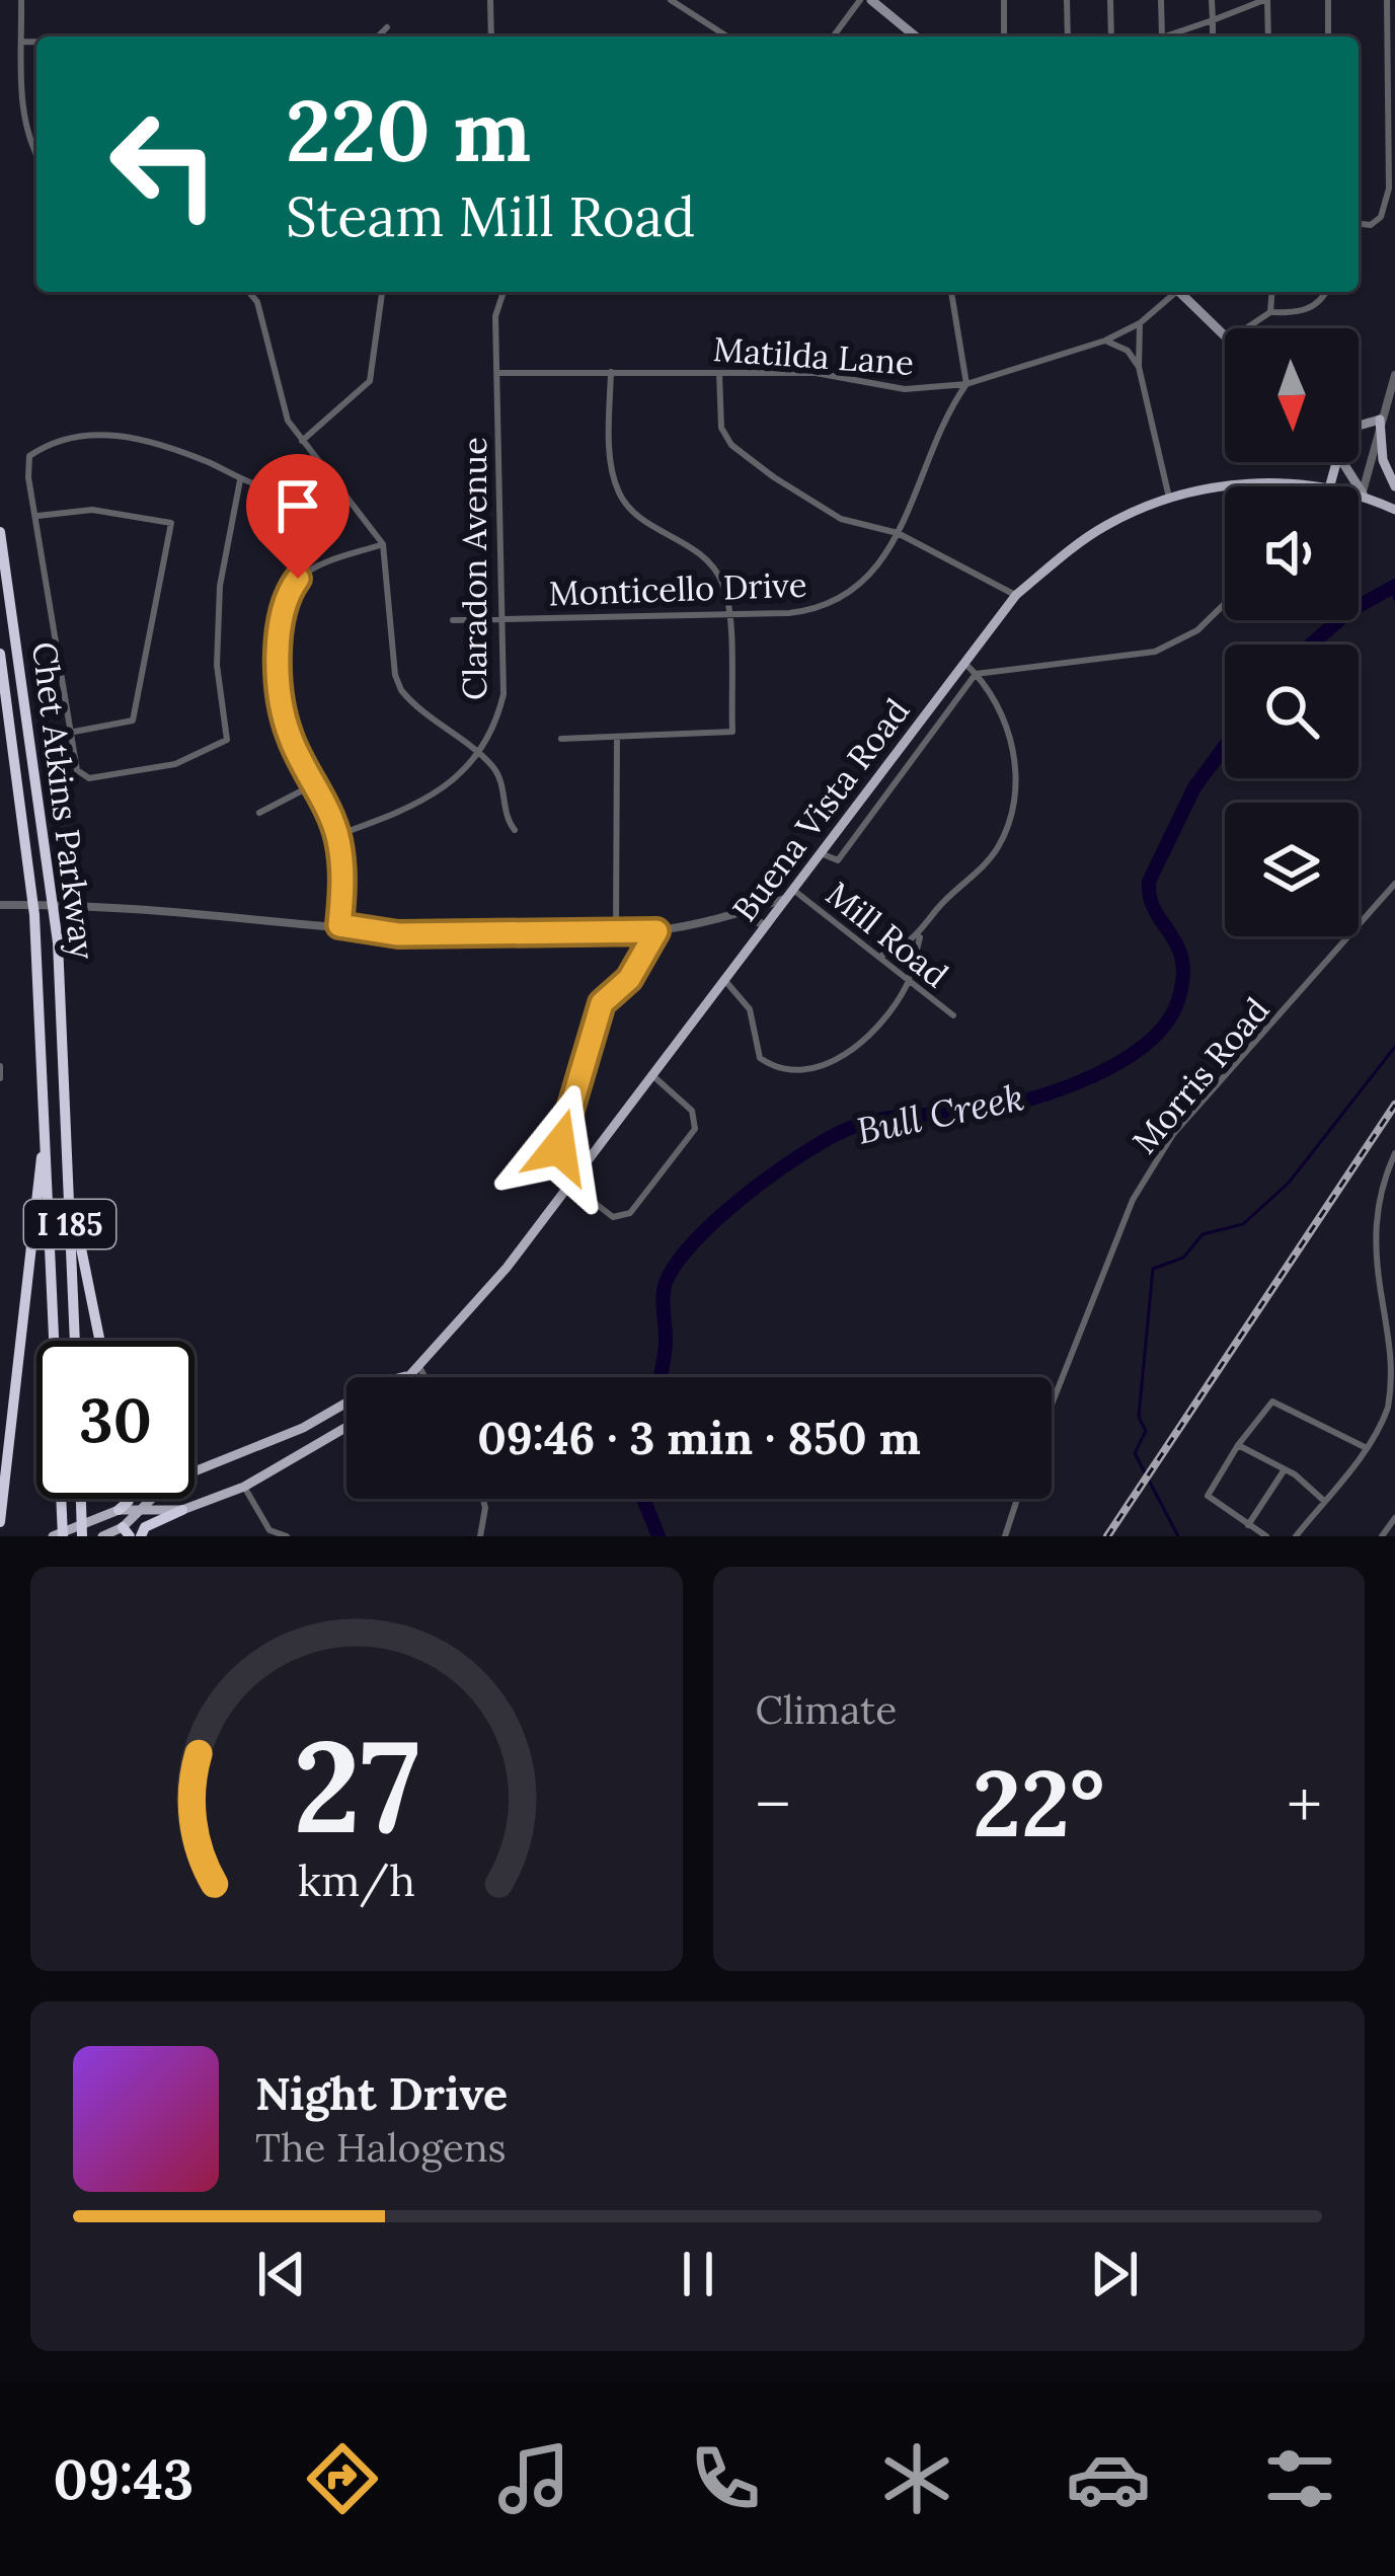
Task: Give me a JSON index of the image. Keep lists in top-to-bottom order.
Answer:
{
  "streets": {
    "highway": ["Chet Atkins Parkway", "I 185"],
    "main road": ["Buena Vista Road"],
    "street": [
      "Matilda Lane",
      "Claradon Avenue",
      "Monticello Drive",
      "Mill Road",
      "Morris Road"
    ]
  },
  "crossings": [
    ["Matilda Lane", "Claradon Avenue"],
    ["Matilda Lane", "Monticello Drive"],
    ["Claradon Avenue", "Monticello Drive"],
    ["Buena Vista Road", "Mill Road"]
  ],
  "water": ["Bull Creek"],
  "north": "bottom",
  "page": {
    "turn": ["220 m", "Steam Mill Road"],
    "limit": "30",
    "trip": "09:46 · 3 min · 850 m",
    "tile": "Climate",
    "heat": ["−", "22°", "+"],
    "song": ["Night Drive", "The Halogens"],
    "tabs": "09:43",
    "gauge": ["27", "km/h"]
  }
}
